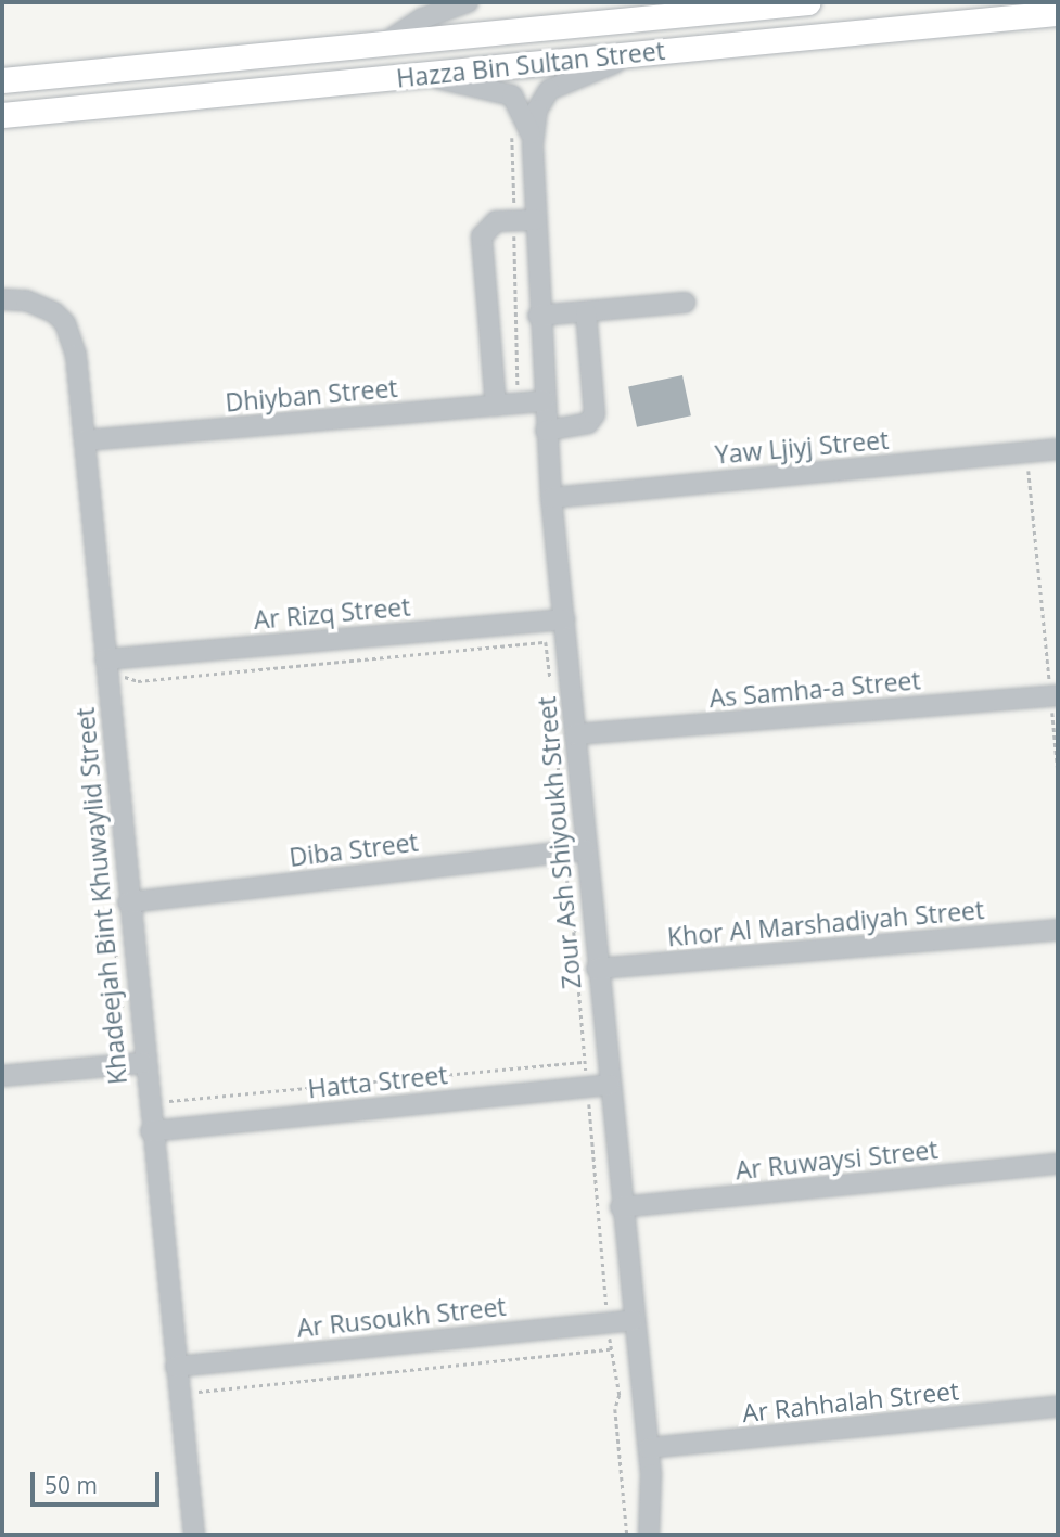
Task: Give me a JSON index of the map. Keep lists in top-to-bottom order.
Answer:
{
  "streets": {
    "main road": ["Hazza Bin Sultan Street"],
    "street": [
      "Dhiyban Street",
      "Yaw Ljiyj Street",
      "Ar Rizq Street",
      "As Samha-a Street",
      "Zour Ash Shiyoukh Street",
      "Diba Street",
      "Khadeejah Bint Khuwaylid Street",
      "Khor Al Marshadiyah Street",
      "Hatta Street",
      "Ar Ruwaysi Street",
      "Ar Rusoukh Street",
      "Ar Rahhalah Street"
    ]
  },
  "crossings": [
    ["Hazza Bin Sultan Street", "Zour Ash Shiyoukh Street"],
    ["Dhiyban Street", "Zour Ash Shiyoukh Street"],
    ["Dhiyban Street", "Khadeejah Bint Khuwaylid Street"],
    ["Yaw Ljiyj Street", "Zour Ash Shiyoukh Street"],
    ["Ar Rizq Street", "Zour Ash Shiyoukh Street"],
    ["Ar Rizq Street", "Khadeejah Bint Khuwaylid Street"],
    ["As Samha-a Street", "Zour Ash Shiyoukh Street"],
    ["Zour Ash Shiyoukh Street", "Diba Street"],
    ["Zour Ash Shiyoukh Street", "Khor Al Marshadiyah Street"],
    ["Zour Ash Shiyoukh Street", "Hatta Street"],
    ["Zour Ash Shiyoukh Street", "Ar Ruwaysi Street"],
    ["Zour Ash Shiyoukh Street", "Ar Rusoukh Street"],
    ["Zour Ash Shiyoukh Street", "Ar Rahhalah Street"],
    ["Diba Street", "Khadeejah Bint Khuwaylid Street"],
    ["Khadeejah Bint Khuwaylid Street", "Hatta Street"],
    ["Khadeejah Bint Khuwaylid Street", "Ar Rusoukh Street"]
  ],
  "scale_bar": "50 m"
}
